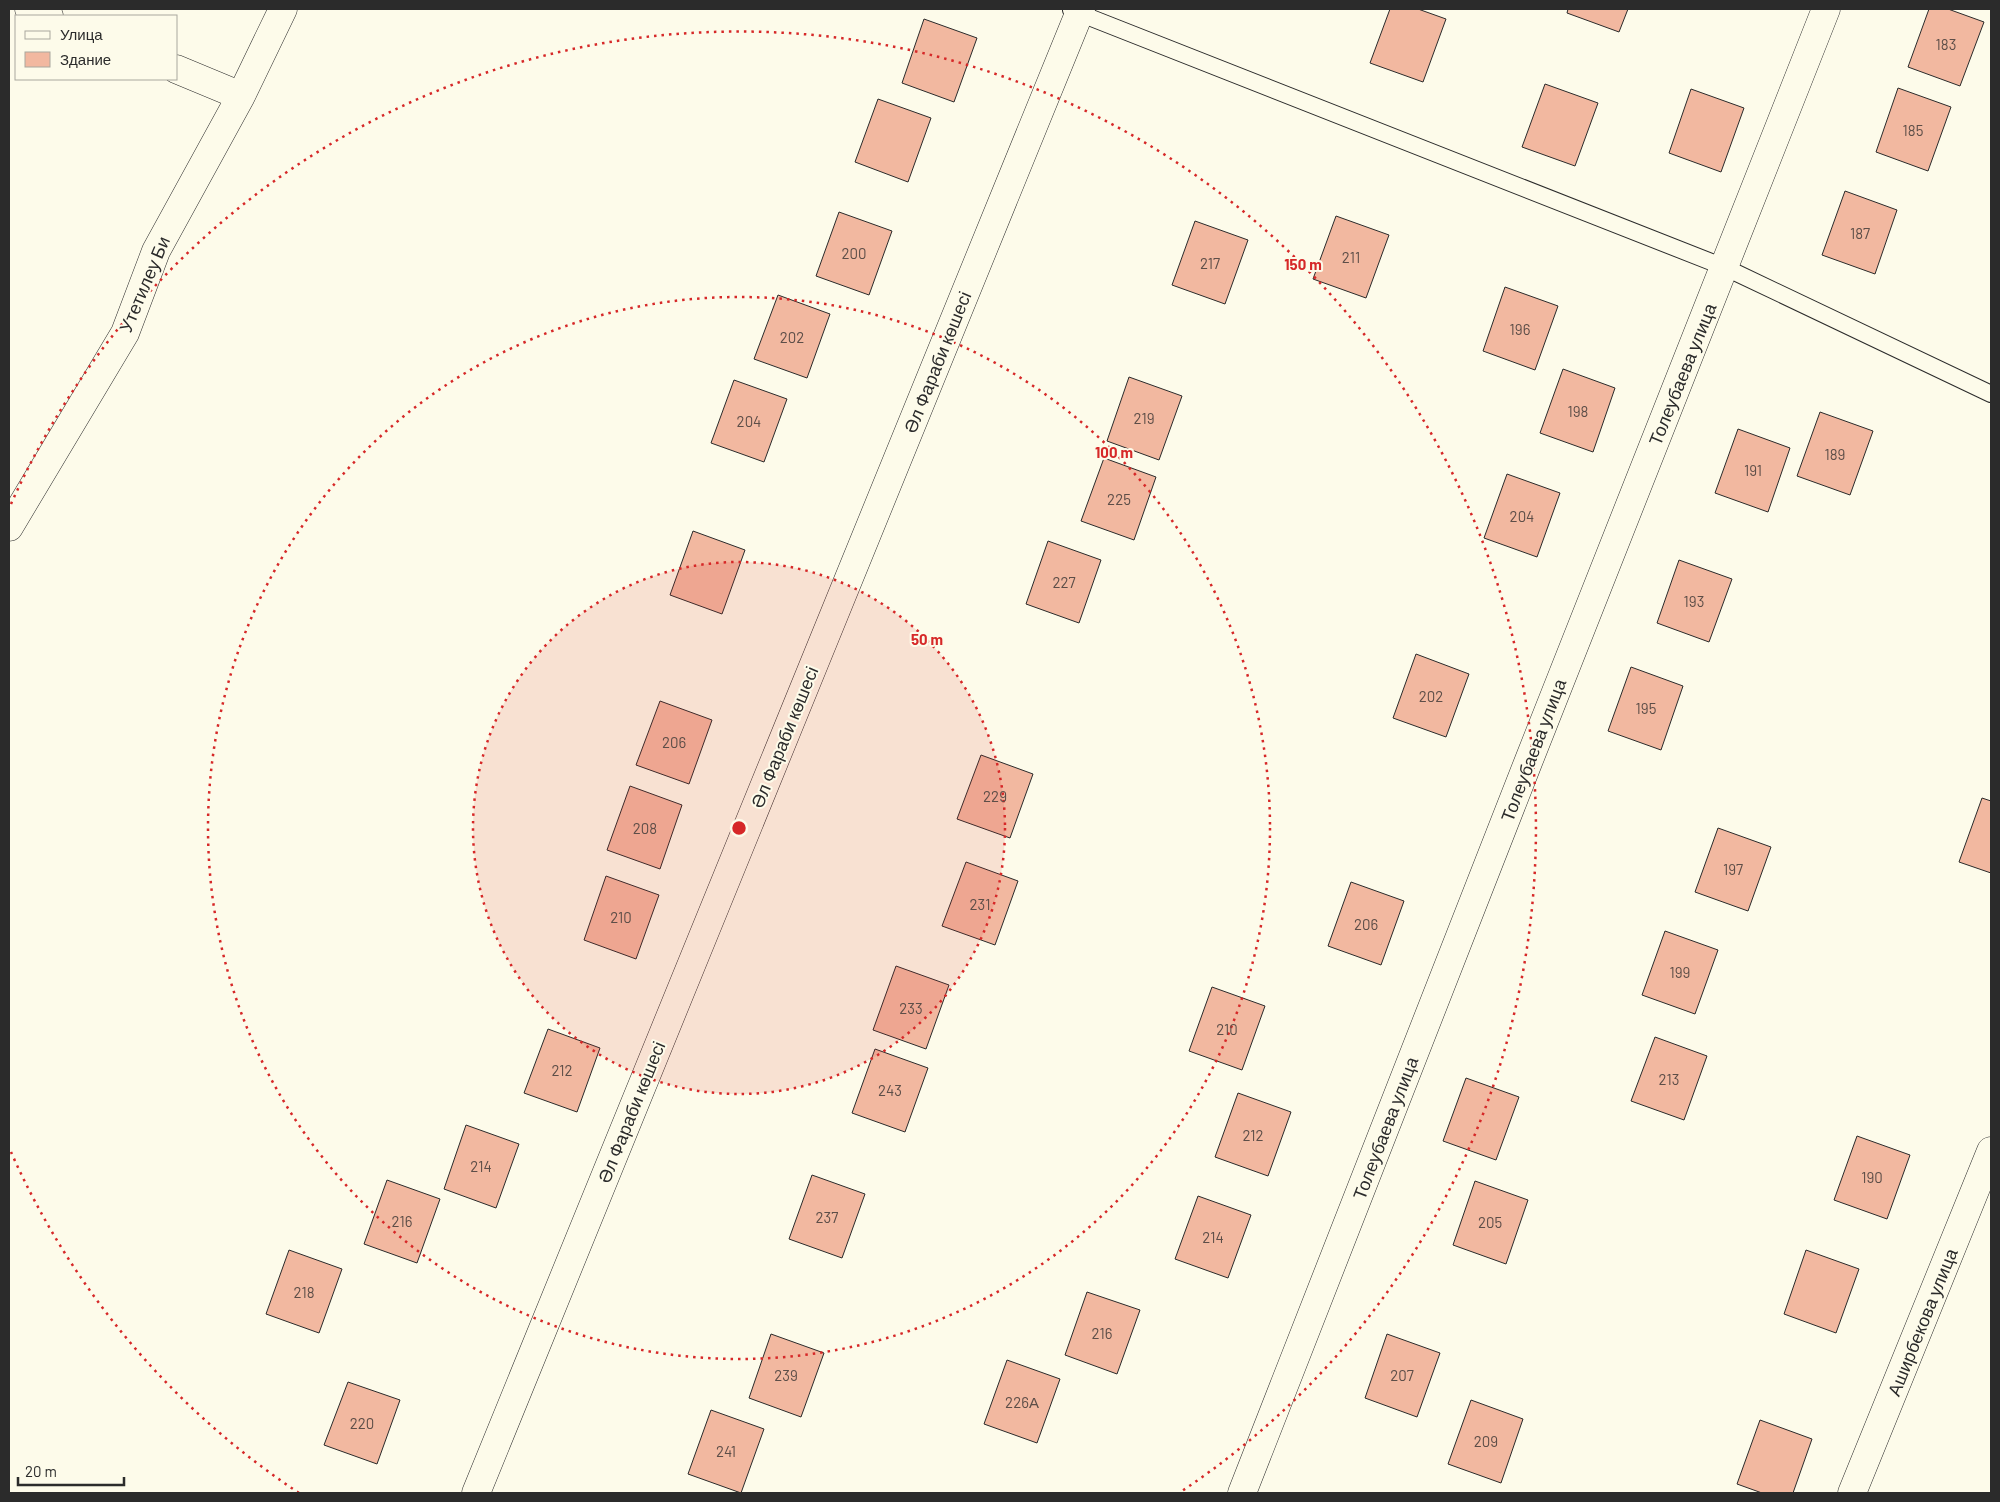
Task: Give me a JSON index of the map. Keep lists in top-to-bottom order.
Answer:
{
  "streets": {
    "street": [
      "Утетилеу Би",
      "Әл Фараби көшесі",
      "Толеубаева улица",
      "Аширбекова улица"
    ]
  },
  "house_numbers": [
    "183",
    "185",
    "187",
    "200",
    "211",
    "217",
    "196",
    "202",
    "198",
    "219",
    "204",
    "189",
    "191",
    "225",
    "204",
    "227",
    "193",
    "202",
    "195",
    "206",
    "229",
    "208",
    "197",
    "231",
    "210",
    "206",
    "199",
    "233",
    "210",
    "212",
    "213",
    "243",
    "212",
    "214",
    "190",
    "237",
    "216",
    "205",
    "214",
    "218",
    "216",
    "239",
    "207",
    "226А",
    "220",
    "209",
    "241"
  ],
  "legend": ["Улица", "Здание"],
  "scale_bar": "20 m",
  "rings": ["150 m", "100 m", "50 m"]
}
